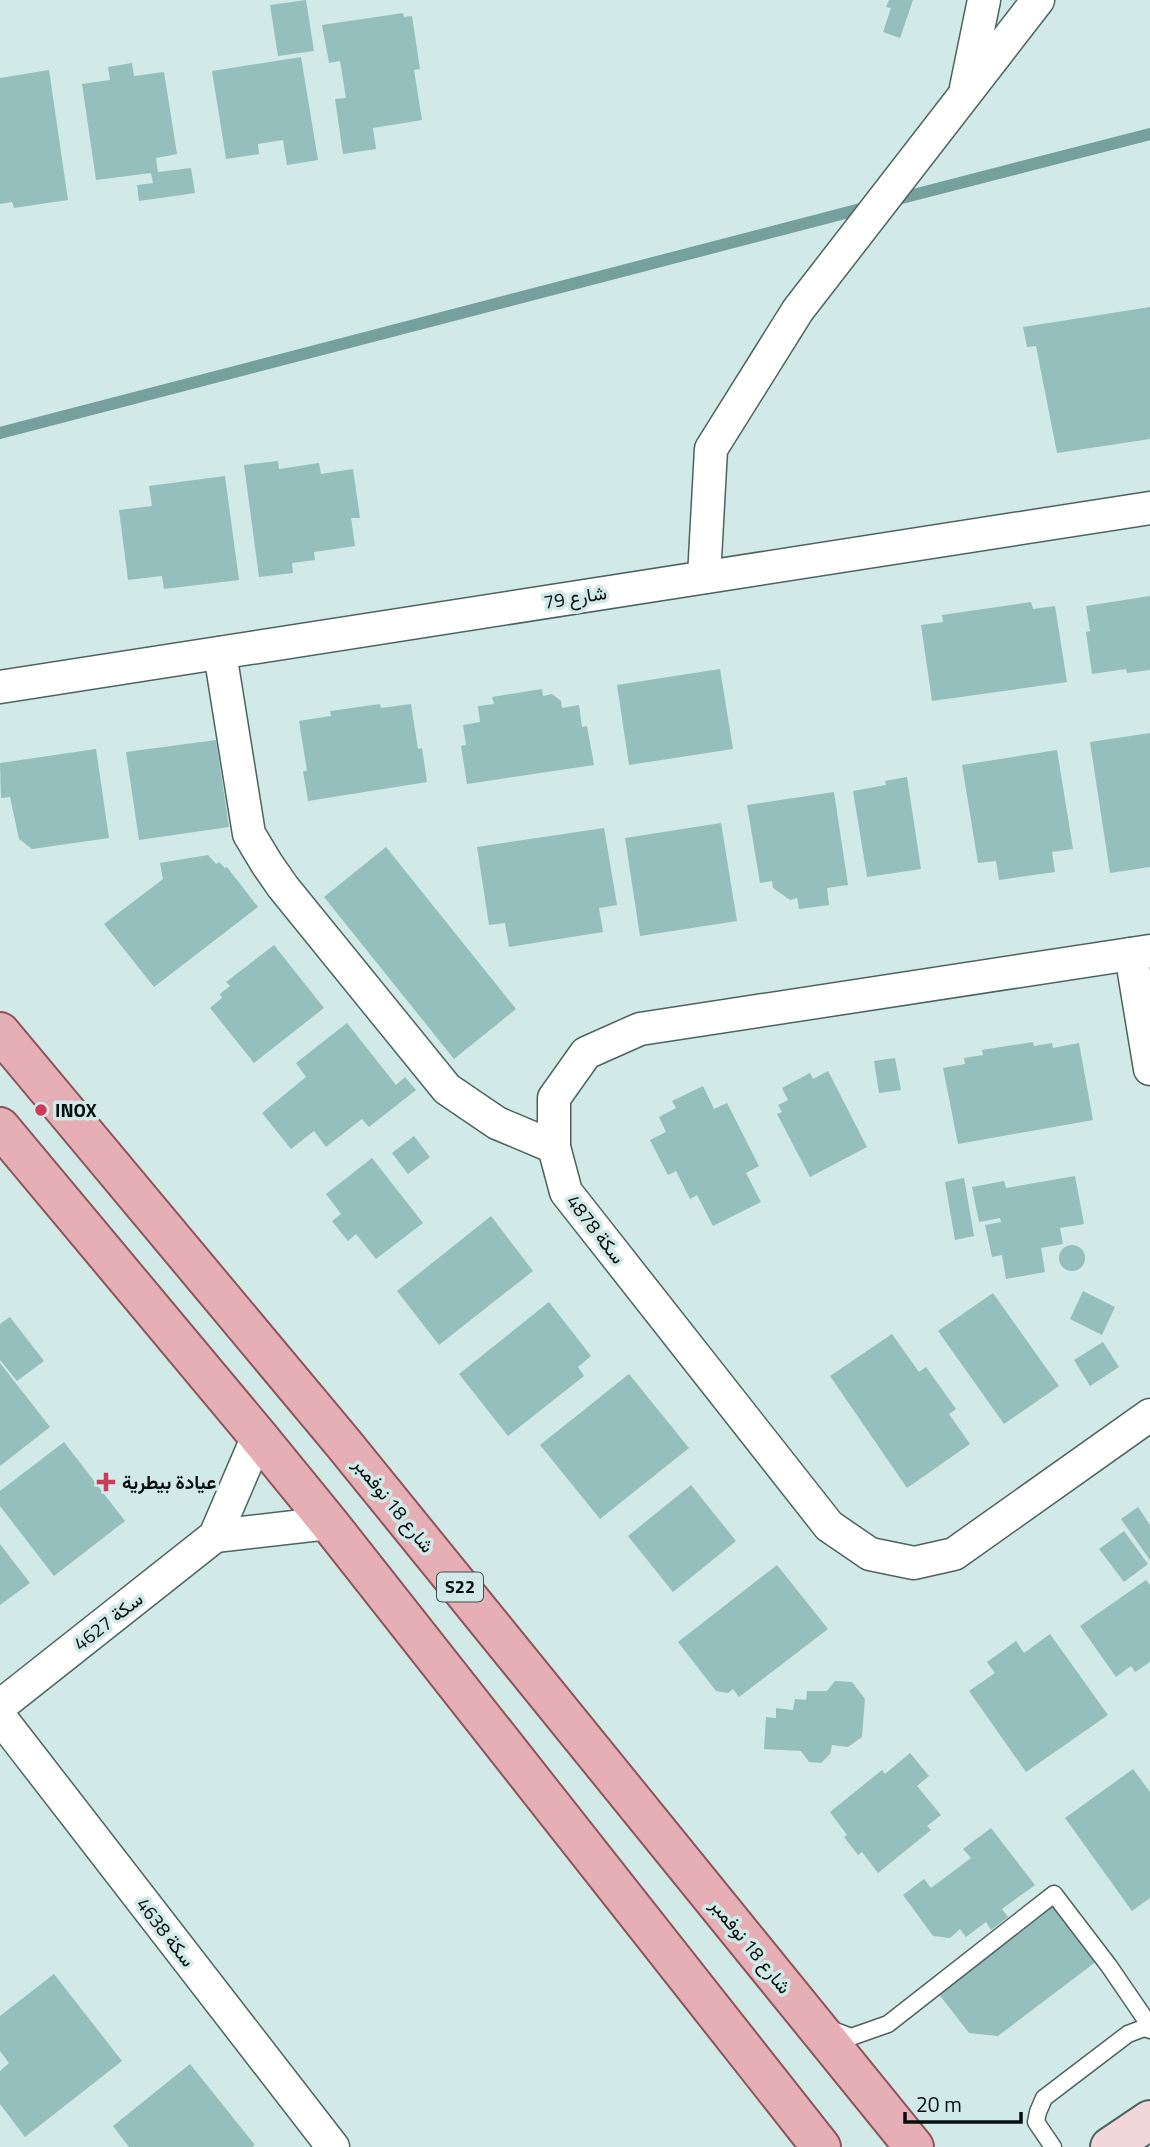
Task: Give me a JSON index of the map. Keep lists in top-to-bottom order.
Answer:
{
  "streets": {
    "main road": ["شارع 18 نوفمبر", "S22"],
    "street": [
      "79 شارع",
      "سكة 4878",
      "سكة 4627",
      "سكة 4638"
    ]
  },
  "places": {
    "other": ["INOX"],
    "health": ["عيادة بيطرية"]
  },
  "scale_bar": "20 m"
}
